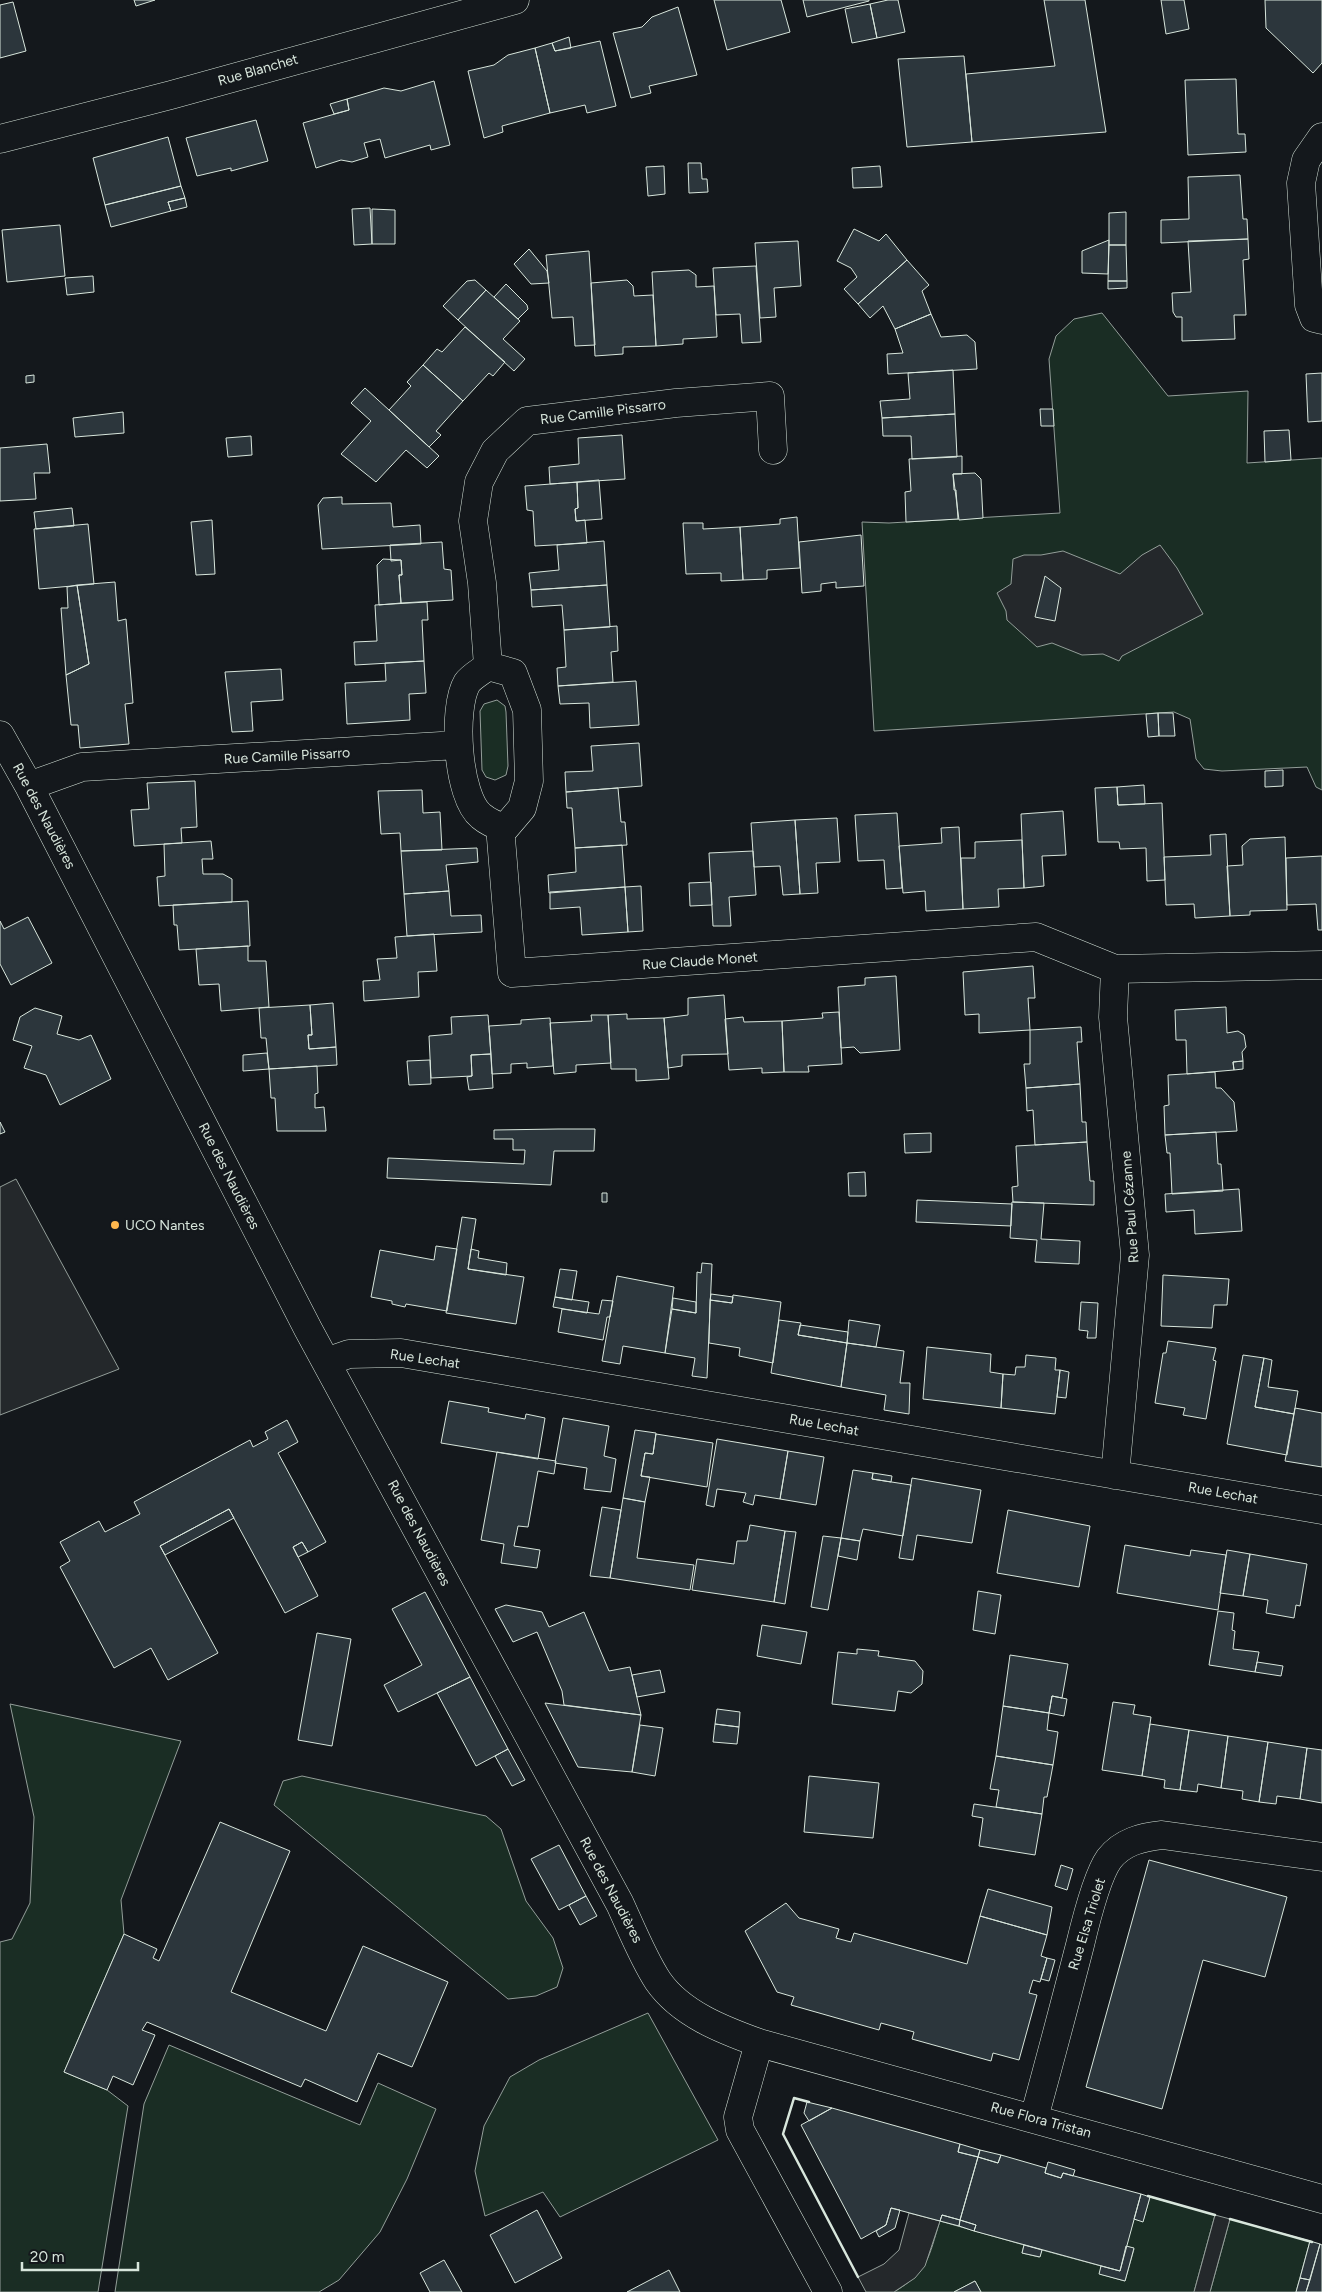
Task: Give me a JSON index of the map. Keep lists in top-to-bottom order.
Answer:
{
  "streets": {
    "street": [
      "Rue Blanchet",
      "Rue Camille Pissarro",
      "Rue des Naudières",
      "Rue Claude Monet",
      "Rue Paul Cézanne",
      "Rue Lechat",
      "Rue Elsa Triolet",
      "Rue Flora Tristan"
    ]
  },
  "crossings": [
    ["Rue Camille Pissarro", "Rue des Naudières"],
    ["Rue des Naudières", "Rue Lechat"],
    ["Rue des Naudières", "Rue Flora Tristan"],
    ["Rue Claude Monet", "Rue Paul Cézanne"],
    ["Rue Paul Cézanne", "Rue Lechat"],
    ["Rue Elsa Triolet", "Rue Flora Tristan"]
  ],
  "places": ["UCO Nantes"],
  "scale_bar": "20 m"
}
